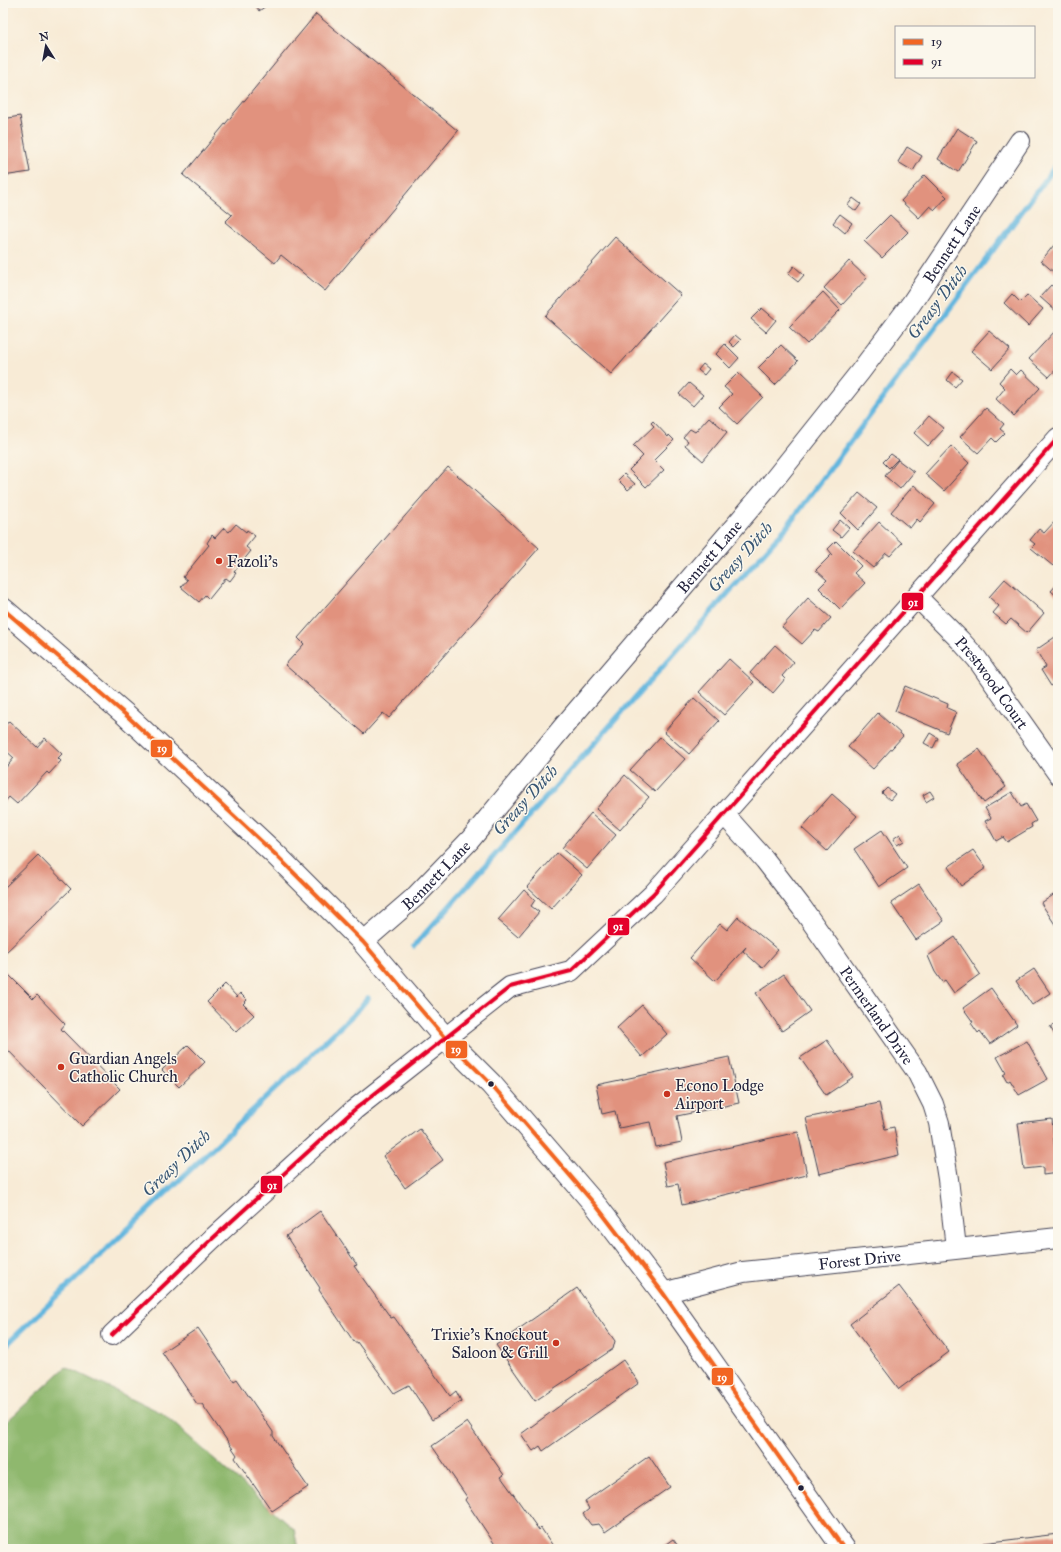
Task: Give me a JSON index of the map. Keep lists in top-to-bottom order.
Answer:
{
  "streets": {
    "street": [
      "Bennett Lane",
      "Prestwood Court",
      "Permerland Drive",
      "Forest Drive"
    ]
  },
  "crossings": [
    ["Permerland Drive", "Forest Drive"]
  ],
  "water": ["Greasy Ditch"],
  "places": [
    "Fazoli's",
    "Guardian Angels Catholic Church",
    "Econo Lodge Airport",
    "Trixie's Knockout Saloon & Grill"
  ],
  "lines": ["transit line 91", "transit line 19"],
  "legend": ["19", "91"],
  "north": "top"
}
